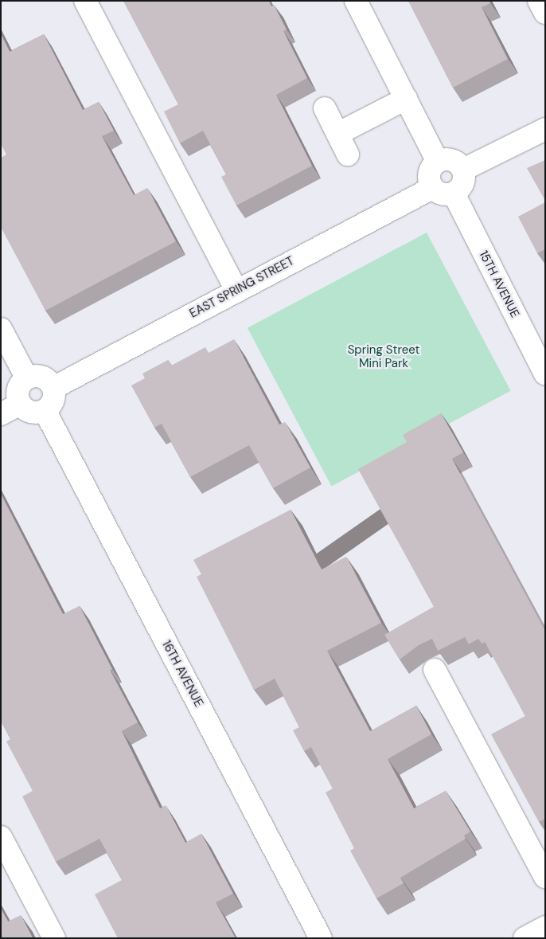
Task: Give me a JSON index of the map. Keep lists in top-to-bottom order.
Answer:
{
  "streets": {
    "street": ["15TH AVENUE", "EAST SPRING STREET", "16TH AVENUE"]
  },
  "crossings": [
    ["15TH AVENUE", "EAST SPRING STREET"],
    ["EAST SPRING STREET", "16TH AVENUE"]
  ],
  "parks": ["Spring Street Mini Park"]
}
